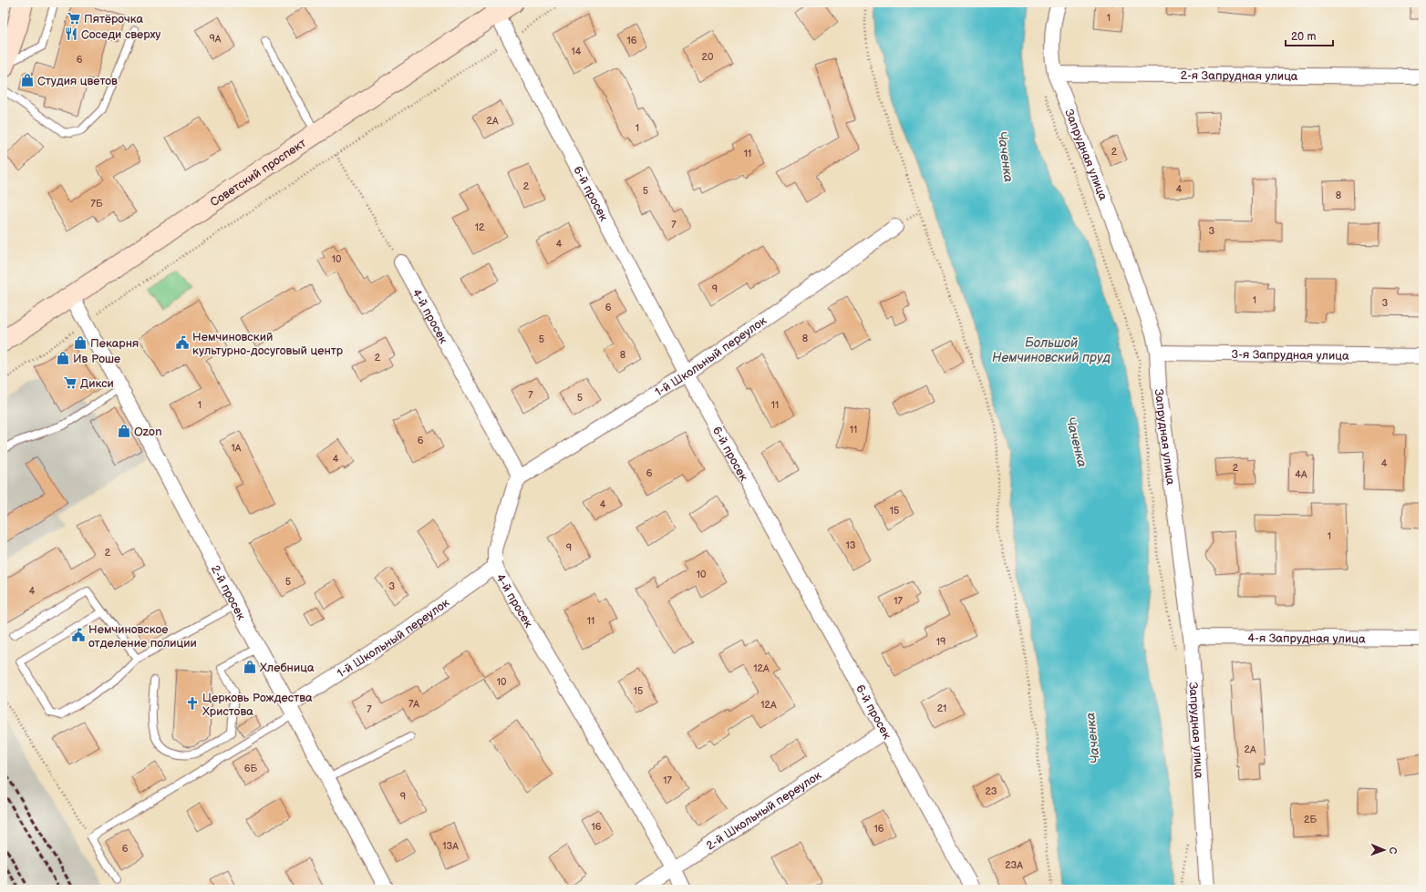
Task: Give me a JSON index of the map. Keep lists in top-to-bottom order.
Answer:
{
  "streets": {
    "street": [
      "2-я Запрудная улица",
      "Запрудная улица",
      "Советский проспект",
      "6-й просек",
      "4-й просек",
      "3-я Запрудная улица",
      "1-й Школьный переулок",
      "2-й просек",
      "4-я Запрудная улица",
      "2-й Школьный переулок"
    ]
  },
  "crossings": [
    ["2-я Запрудная улица", "Запрудная улица"],
    ["Запрудная улица", "3-я Запрудная улица"],
    ["Запрудная улица", "4-я Запрудная улица"],
    ["Советский проспект", "6-й просек"],
    ["Советский проспект", "2-й просек"],
    ["6-й просек", "1-й Школьный переулок"],
    ["6-й просек", "2-й Школьный переулок"],
    ["4-й просек", "1-й Школьный переулок"],
    ["4-й просек", "2-й Школьный переулок"],
    ["1-й Школьный переулок", "2-й просек"]
  ],
  "water": ["Чаченка", "Большой Немчиновский пруд"],
  "places": {
    "supermarket": ["Пятёрочка", "Дикси"],
    "restaurant": ["Соседи сверху"],
    "shop": [
      "Студия цветов",
      "Пекарня",
      "Ив Роше",
      "Ozon",
      "Хлебница"
    ],
    "public building": ["Немчиновский культурно-досуговый центр", "Немчиновское отделение полиции"],
    "church": ["Церковь Рождества Христова"]
  },
  "house_numbers": [
    "1",
    "9А",
    "16",
    "14",
    "20",
    "6",
    "2А",
    "1",
    "2",
    "11",
    "2",
    "4",
    "5",
    "8",
    "7Б",
    "7",
    "12",
    "3",
    "4",
    "10",
    "9",
    "1",
    "3",
    "6",
    "8",
    "5",
    "8",
    "2",
    "7",
    "5",
    "1",
    "11",
    "11",
    "6",
    "1А",
    "4",
    "4",
    "2",
    "6",
    "4А",
    "4",
    "15",
    "1",
    "13",
    "9",
    "2",
    "10",
    "5",
    "3",
    "4",
    "17",
    "11",
    "19",
    "12А",
    "10",
    "15",
    "7А",
    "12А",
    "21",
    "7",
    "2А",
    "6Б",
    "17",
    "23",
    "9",
    "2Б",
    "16",
    "16",
    "13А",
    "6",
    "23А"
  ],
  "scale_bar": "20 m",
  "north": "right"
}
